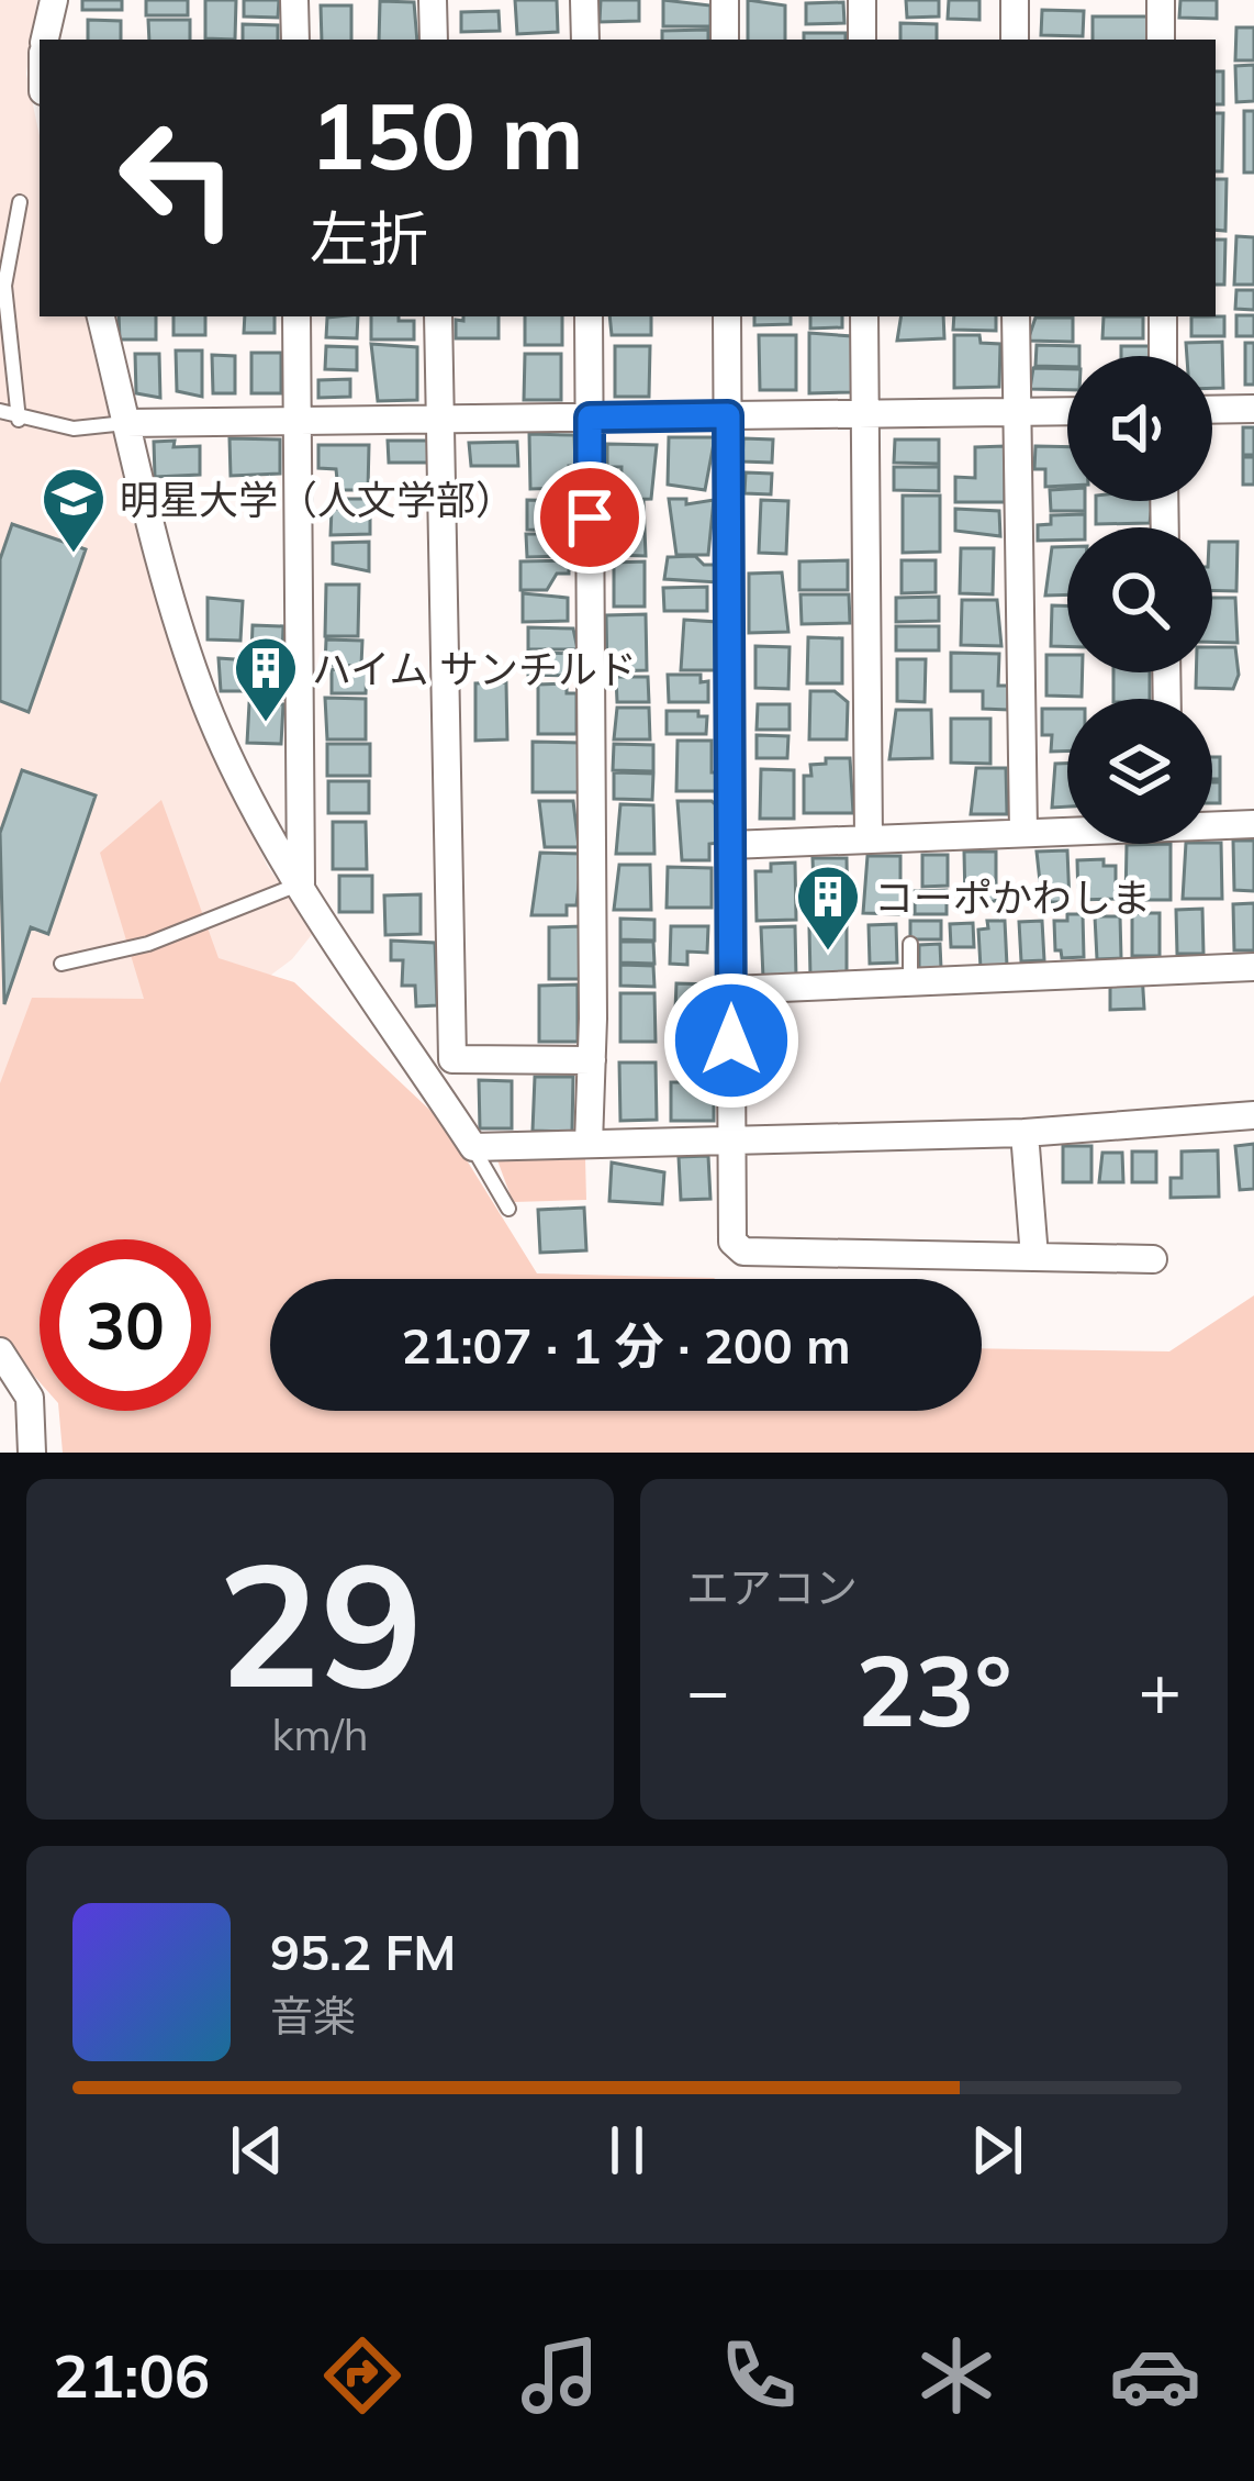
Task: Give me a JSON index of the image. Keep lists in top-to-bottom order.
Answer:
{
  "places": {
    "school or university": ["明星大学（人文学部）"],
    "building": ["ハイム サンチルド", "コーポかわしま"]
  },
  "page": {
    "turn": ["150 m", "左折"],
    "limit": "30",
    "trip": "21:07 · 1 分 · 200 m",
    "tile": [
      ["29", "km/h"],
      "エアコン"
    ],
    "heat": ["−", "23°", "+"],
    "song": ["95.2 FM", "音楽"],
    "tabs": "21:06"
  }
}
